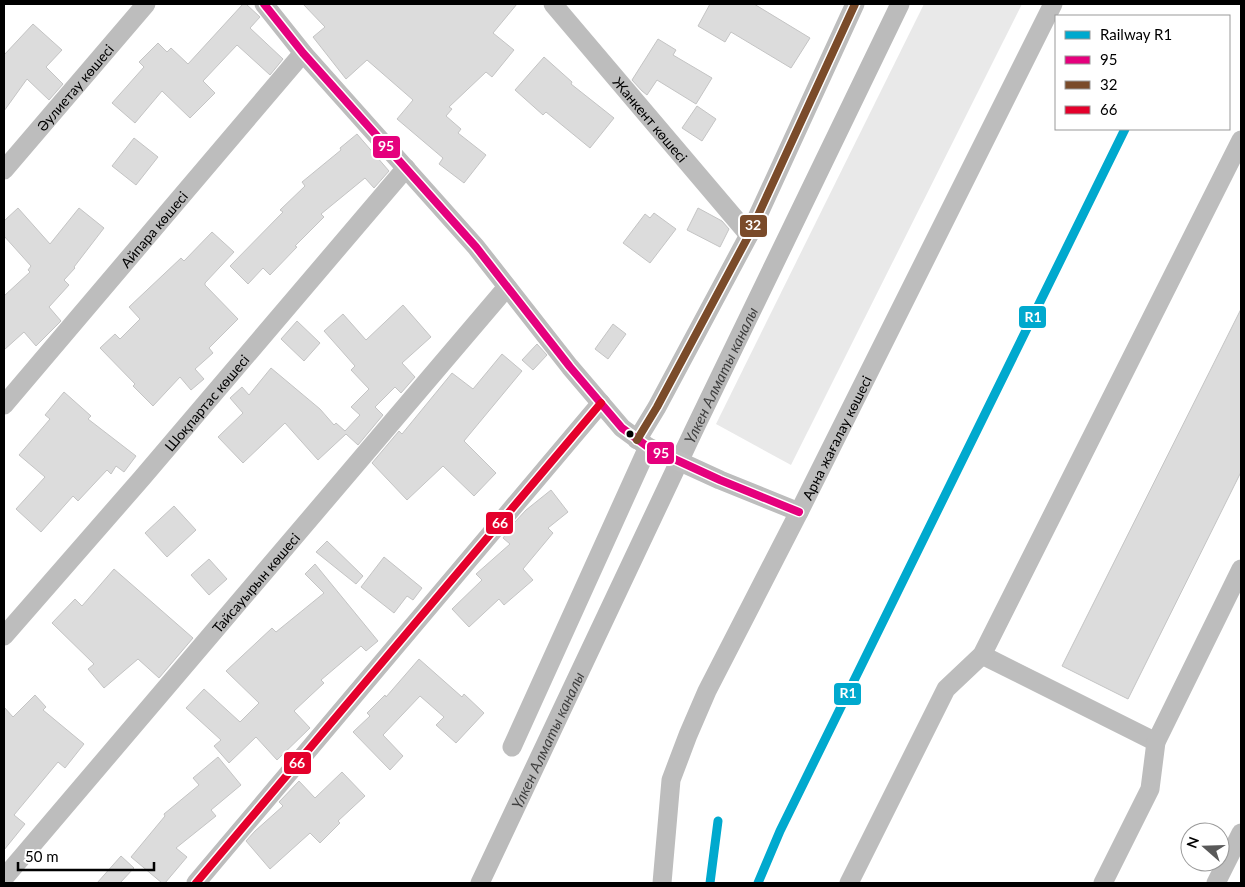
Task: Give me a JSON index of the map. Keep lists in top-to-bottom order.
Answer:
{
  "streets": {
    "street": [
      "Әулиетау көшесі",
      "Жанкент көшесі",
      "Айпара көшесі",
      "Шоқпартас көшесі",
      "Арна жағалау көшесі",
      "Тайсауырын көшесі"
    ]
  },
  "water": ["Үлкен Алматы каналы"],
  "lines": [
    "transit line 95",
    "transit line 32",
    "rail line R1",
    "transit line 66"
  ],
  "legend": [
    "Railway R1",
    "95",
    "32",
    "66"
  ],
  "scale_bar": "50 m",
  "north": "left"
}
